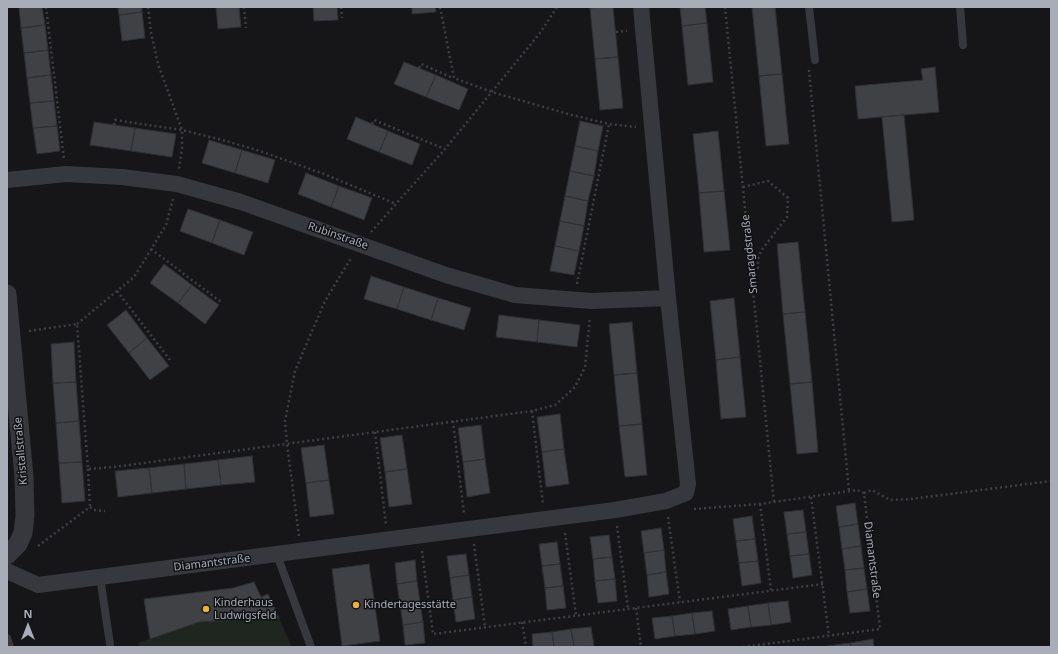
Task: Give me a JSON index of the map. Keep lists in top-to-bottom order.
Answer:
{
  "streets": {
    "street": ["Rubinstraße", "Kristallstraße", "Diamantstraße"],
    "path": ["Smaragdstraße"]
  },
  "crossings": [
    ["Rubinstraße", "Diamantstraße"]
  ],
  "places": ["Kindertagesstätte", "Kinderhaus Ludwigsfeld"],
  "north": "top"
}
